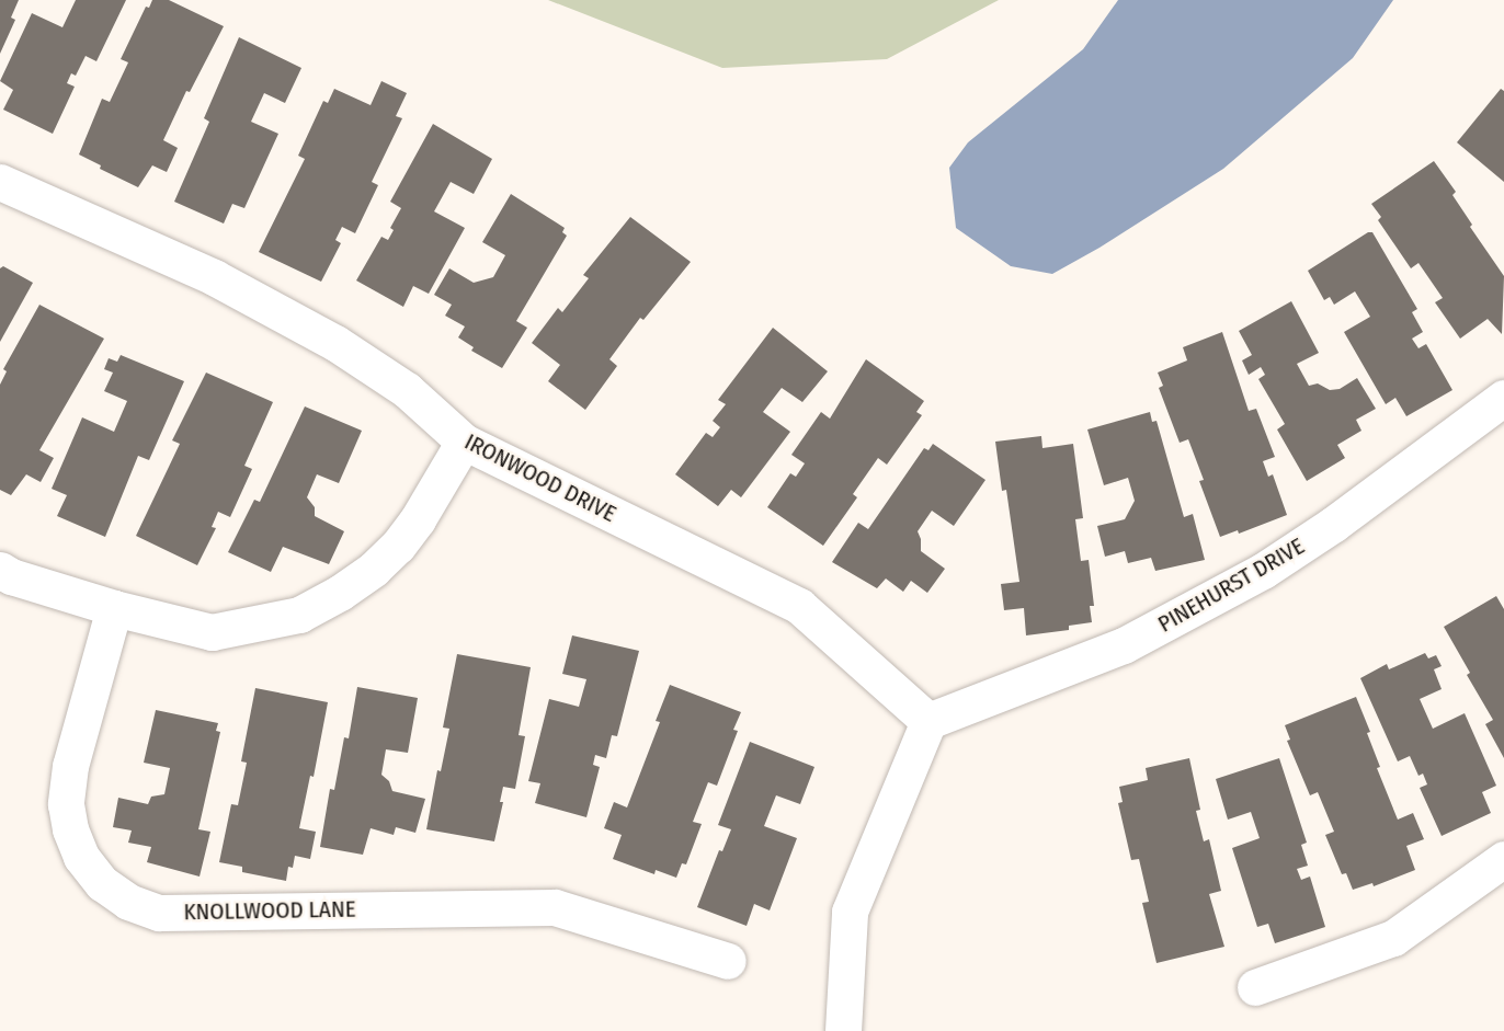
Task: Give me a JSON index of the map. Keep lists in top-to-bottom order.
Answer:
{
  "streets": {
    "street": ["IRONWOOD DRIVE", "PINEHURST DRIVE", "KNOLLWOOD LANE"]
  },
  "crossings": [
    ["IRONWOOD DRIVE", "PINEHURST DRIVE"]
  ]
}
